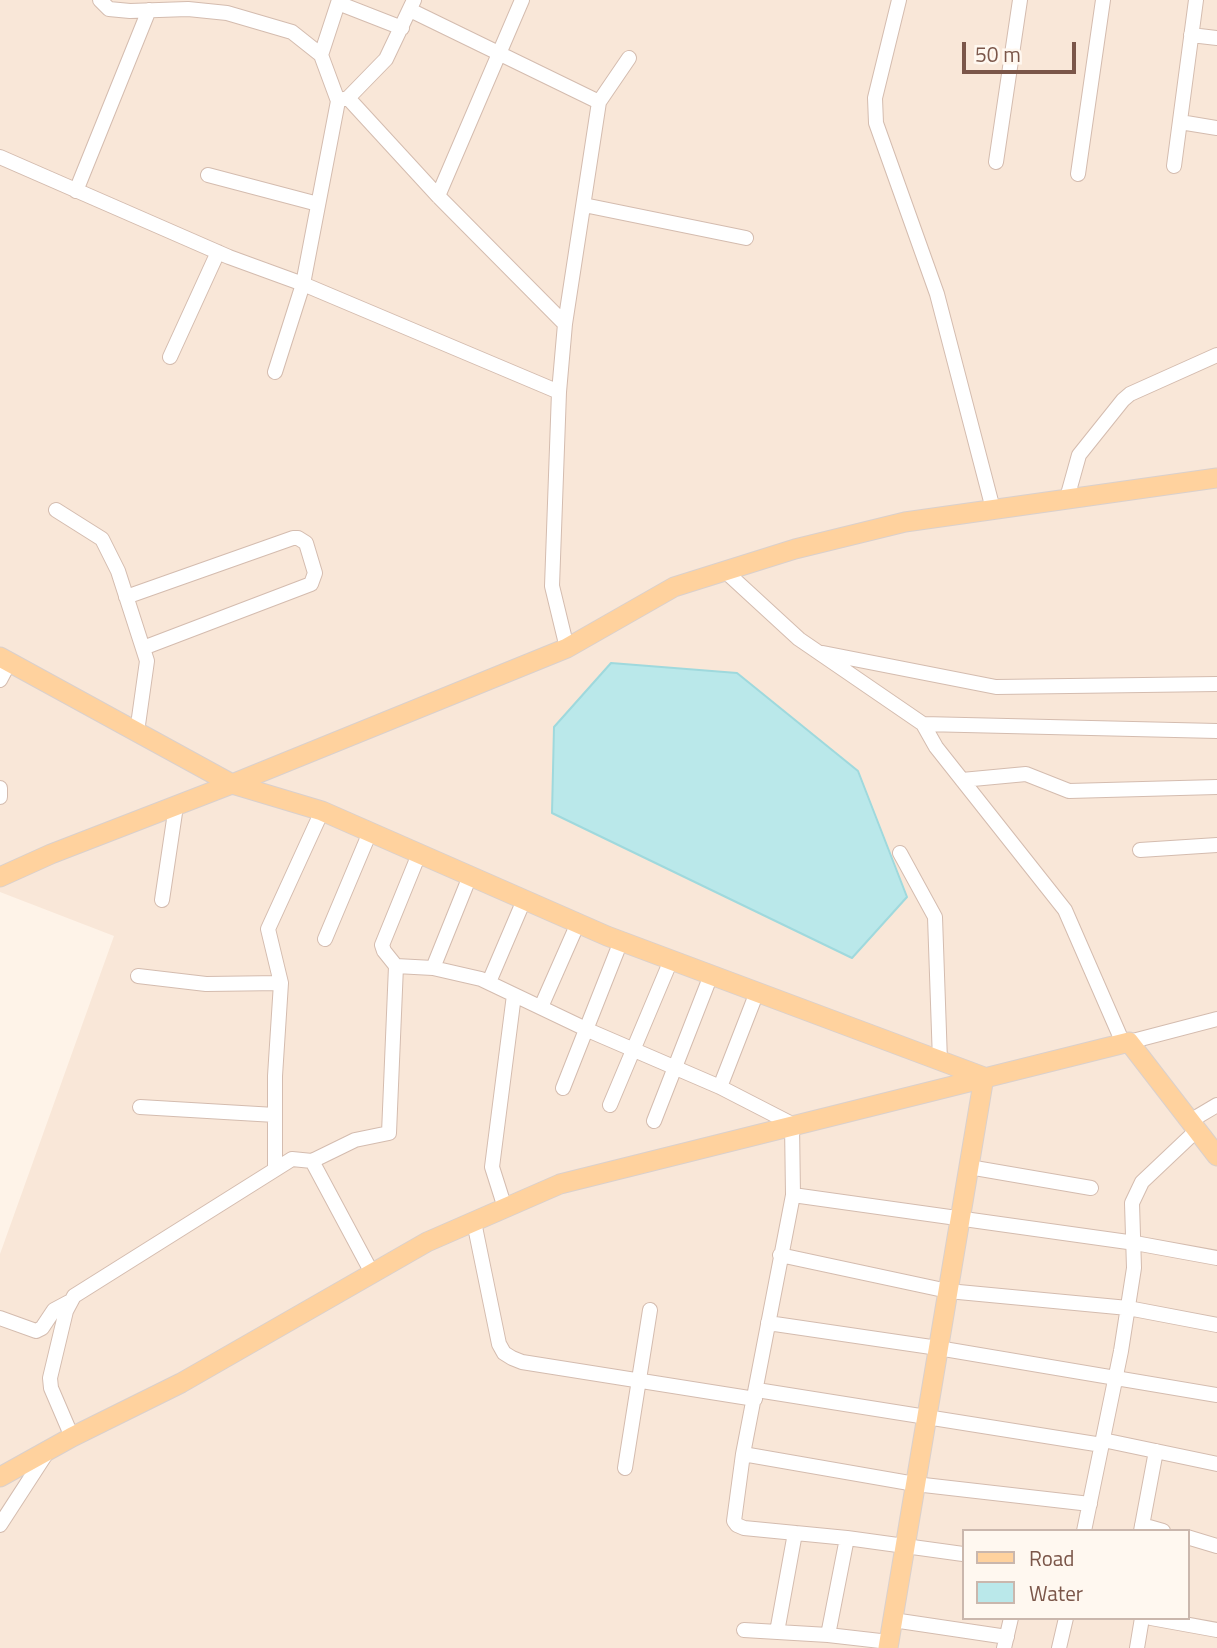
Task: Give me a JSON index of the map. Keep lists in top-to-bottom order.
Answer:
{
  "legend": ["Road", "Water"],
  "scale_bar": "50 m"
}
